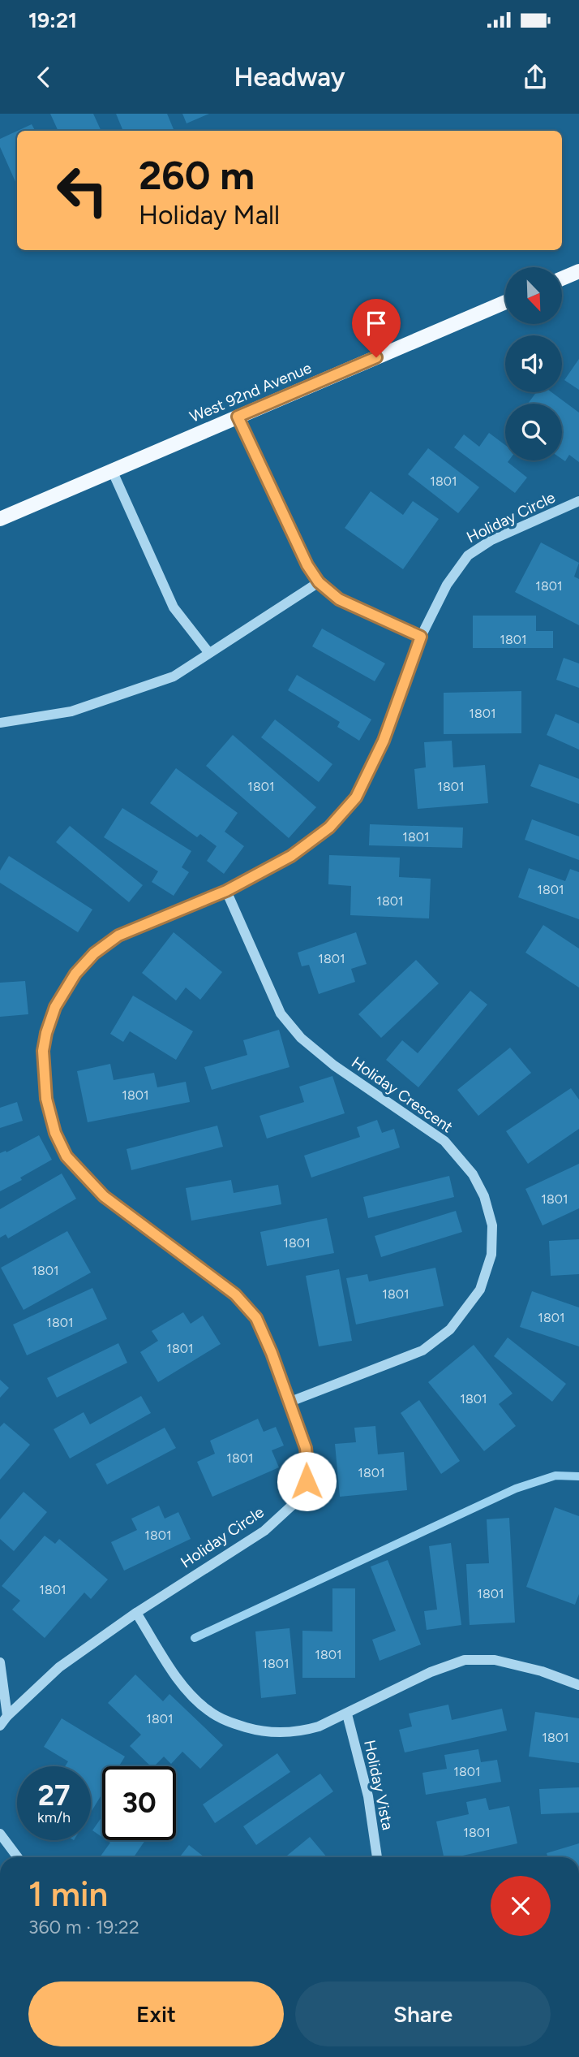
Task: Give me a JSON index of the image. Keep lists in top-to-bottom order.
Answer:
{
  "streets": {
    "main road": ["West 92nd Avenue"],
    "street": ["Holiday Circle", "Holiday Crescent", "Holiday Vista"]
  },
  "crossings": [
    ["Holiday Circle", "Holiday Crescent"]
  ],
  "house_numbers": [
    "1801",
    "1801",
    "1801",
    "1801",
    "1801",
    "1801",
    "1801",
    "1801",
    "1801",
    "1801",
    "1801",
    "1801",
    "1801",
    "1801",
    "1801",
    "1801",
    "1801",
    "1801",
    "1801",
    "1801",
    "1801",
    "1801",
    "1801",
    "1801",
    "1801",
    "1801",
    "1801",
    "1801",
    "1801",
    "1801"
  ],
  "north": "bottom right",
  "page": {
    "status": "19:21",
    "header": "Headway",
    "turn": ["260 m", "Holiday Mall"],
    "speed": "27 km/h",
    "limit": "30",
    "heading": ["1 min", "360 m · 19:22"],
    "buttons": ["Exit", "Share"]
  }
}
